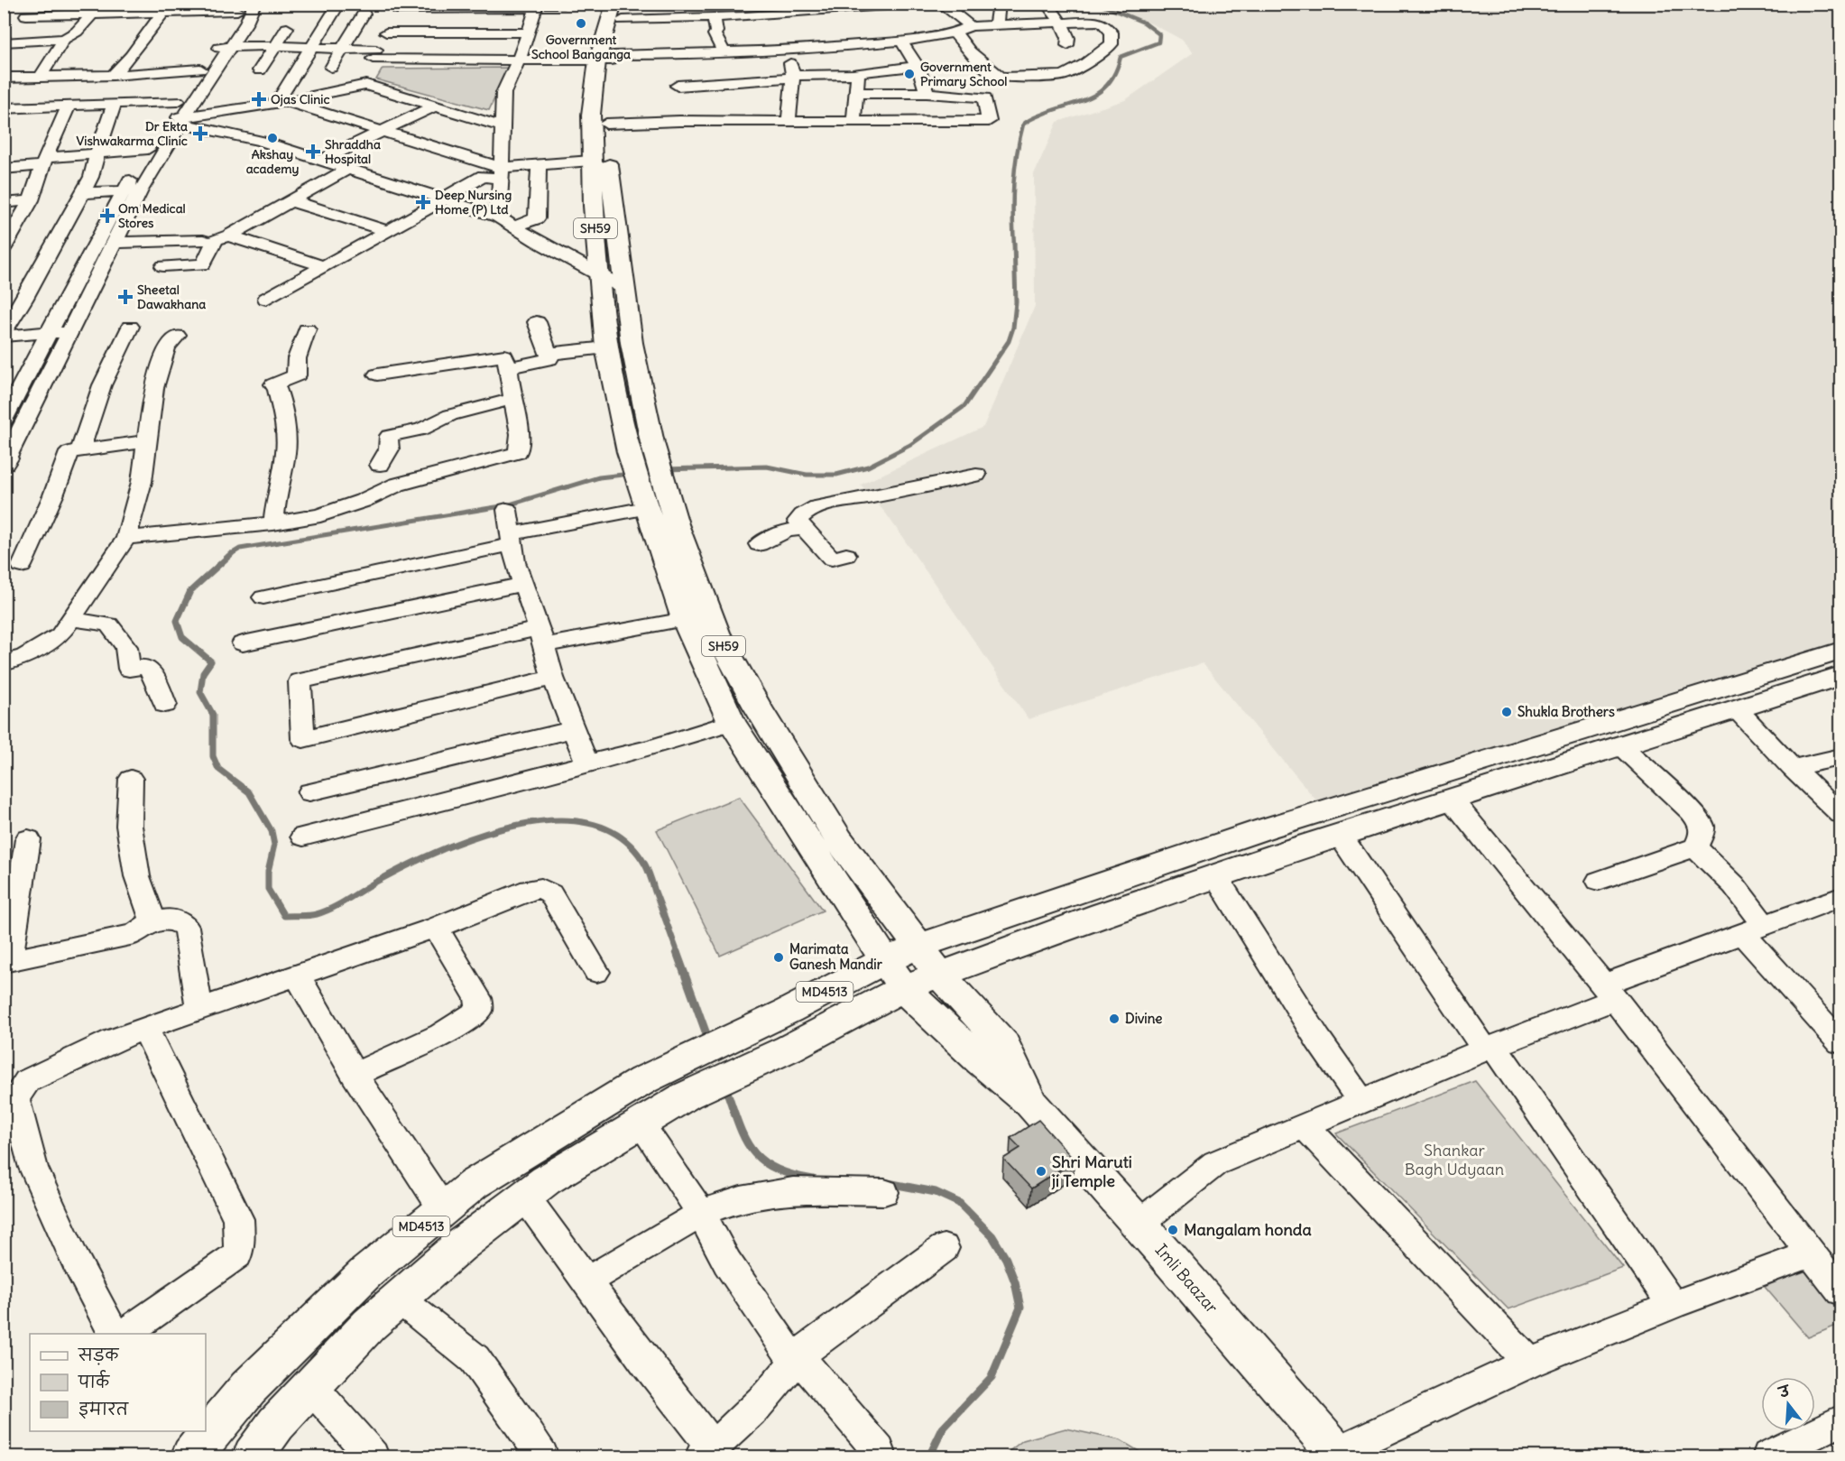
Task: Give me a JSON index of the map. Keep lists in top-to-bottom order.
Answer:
{
  "streets": {
    "main road": ["SH59", "MD4513", "Imli Baazar"]
  },
  "crossings": [
    ["SH59", "MD4513"]
  ],
  "parks": ["Shankar Bagh Udyaan"],
  "places": {
    "other": [
      "Government School Banganga",
      "Government Primary School",
      "Akshay academy",
      "Shukla Brothers",
      "Marimata Ganesh Mandir",
      "Divine",
      "Shri Maruti ji Temple",
      "Mangalam honda"
    ],
    "health": [
      "Ojas Clinic",
      "Dr Ekta Vishwakarma Clinic",
      "Shraddha Hospital",
      "Deep Nursing Home (P) Ltd",
      "Om Medical Stores",
      "Sheetal Dawakhana"
    ]
  },
  "legend": ["सड़क", "पार्क", "इमारत"],
  "north": "top"
}
